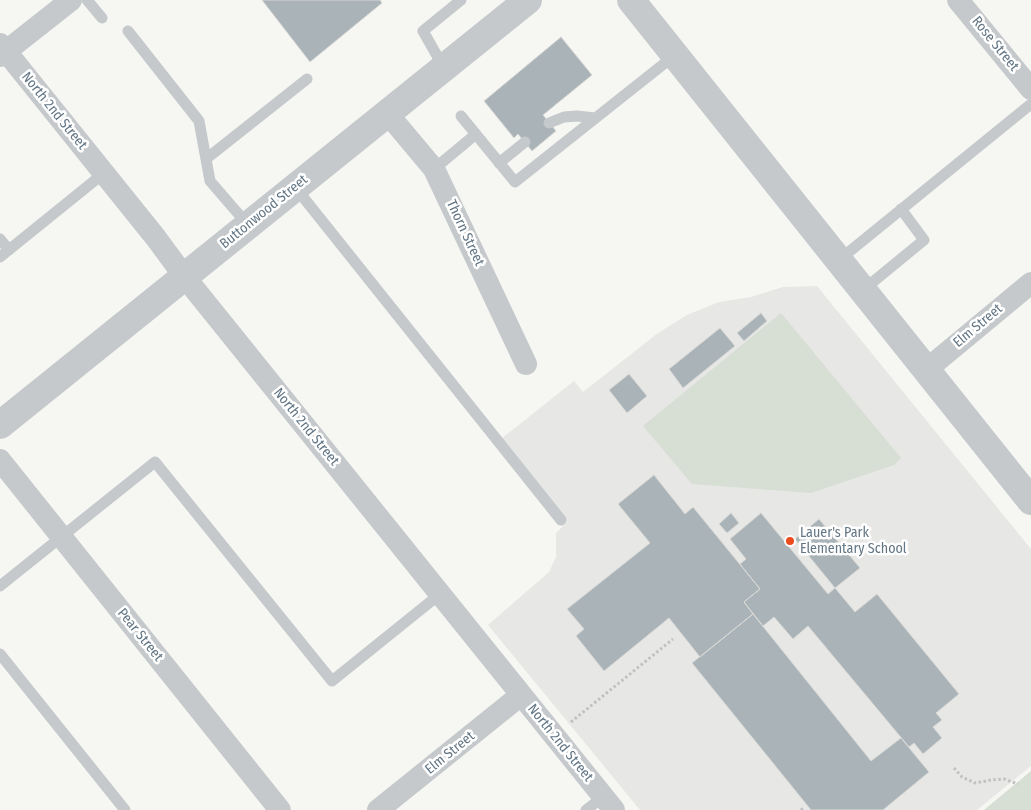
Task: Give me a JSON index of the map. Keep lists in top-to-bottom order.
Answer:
{
  "streets": {
    "street": [
      "Rose Street",
      "North 2nd Street",
      "Buttonwood Street",
      "Thorn Street",
      "Elm Street",
      "Pear Street"
    ]
  },
  "crossings": [
    ["North 2nd Street", "Buttonwood Street"],
    ["North 2nd Street", "Elm Street"],
    ["Buttonwood Street", "Thorn Street"]
  ],
  "places": ["Lauer's Park Elementary School"]
}
